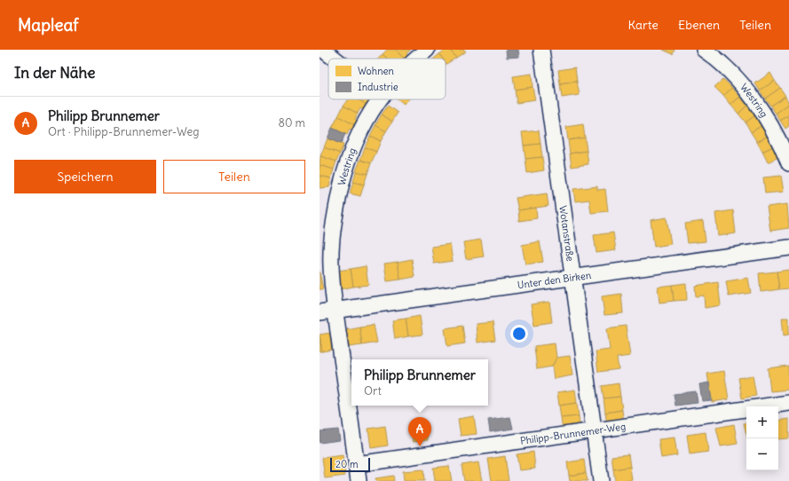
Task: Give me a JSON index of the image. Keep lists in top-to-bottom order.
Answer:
{
  "streets": {
    "street": [
      "Westring",
      "Wotanstraße",
      "Unter den Birken",
      "Philipp-Brunnemer-Weg"
    ]
  },
  "crossings": [
    ["Westring", "Unter den Birken"],
    ["Westring", "Philipp-Brunnemer-Weg"],
    ["Wotanstraße", "Unter den Birken"],
    ["Wotanstraße", "Philipp-Brunnemer-Weg"]
  ],
  "legend": ["Wohnen", "Industrie"],
  "scale_bar": "20 m",
  "page": {
    "header": "Mapleaf",
    "nav": ["Karte", "Ebenen", "Teilen"],
    "heading": "In der Nähe",
    "list": [
      {
        "mark": "A",
        "name": "Philipp Brunnemer",
        "note": "Ort · Philipp-Brunnemer-Weg",
        "value": "80 m"
      }
    ],
    "buttons": ["Speichern", "Teilen"],
    "popup": ["Philipp Brunnemer", "Ort"],
    "map_buttons": ["+", "−"],
    "pins": "A",
    "scale": "20 m"
  }
}
